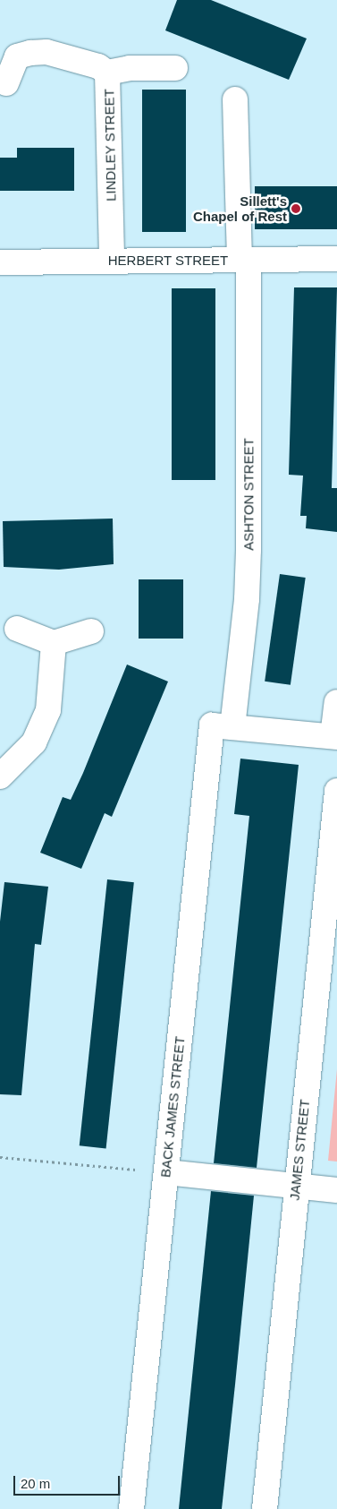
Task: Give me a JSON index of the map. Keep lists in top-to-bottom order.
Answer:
{
  "streets": {
    "street": [
      "LINDLEY STREET",
      "HERBERT STREET",
      "ASHTON STREET",
      "BACK JAMES STREET",
      "JAMES STREET"
    ]
  },
  "crossings": [
    ["LINDLEY STREET", "HERBERT STREET"],
    ["HERBERT STREET", "ASHTON STREET"],
    ["ASHTON STREET", "BACK JAMES STREET"]
  ],
  "places": ["Sillett's Chapel of Rest"],
  "scale_bar": "20 m"
}
